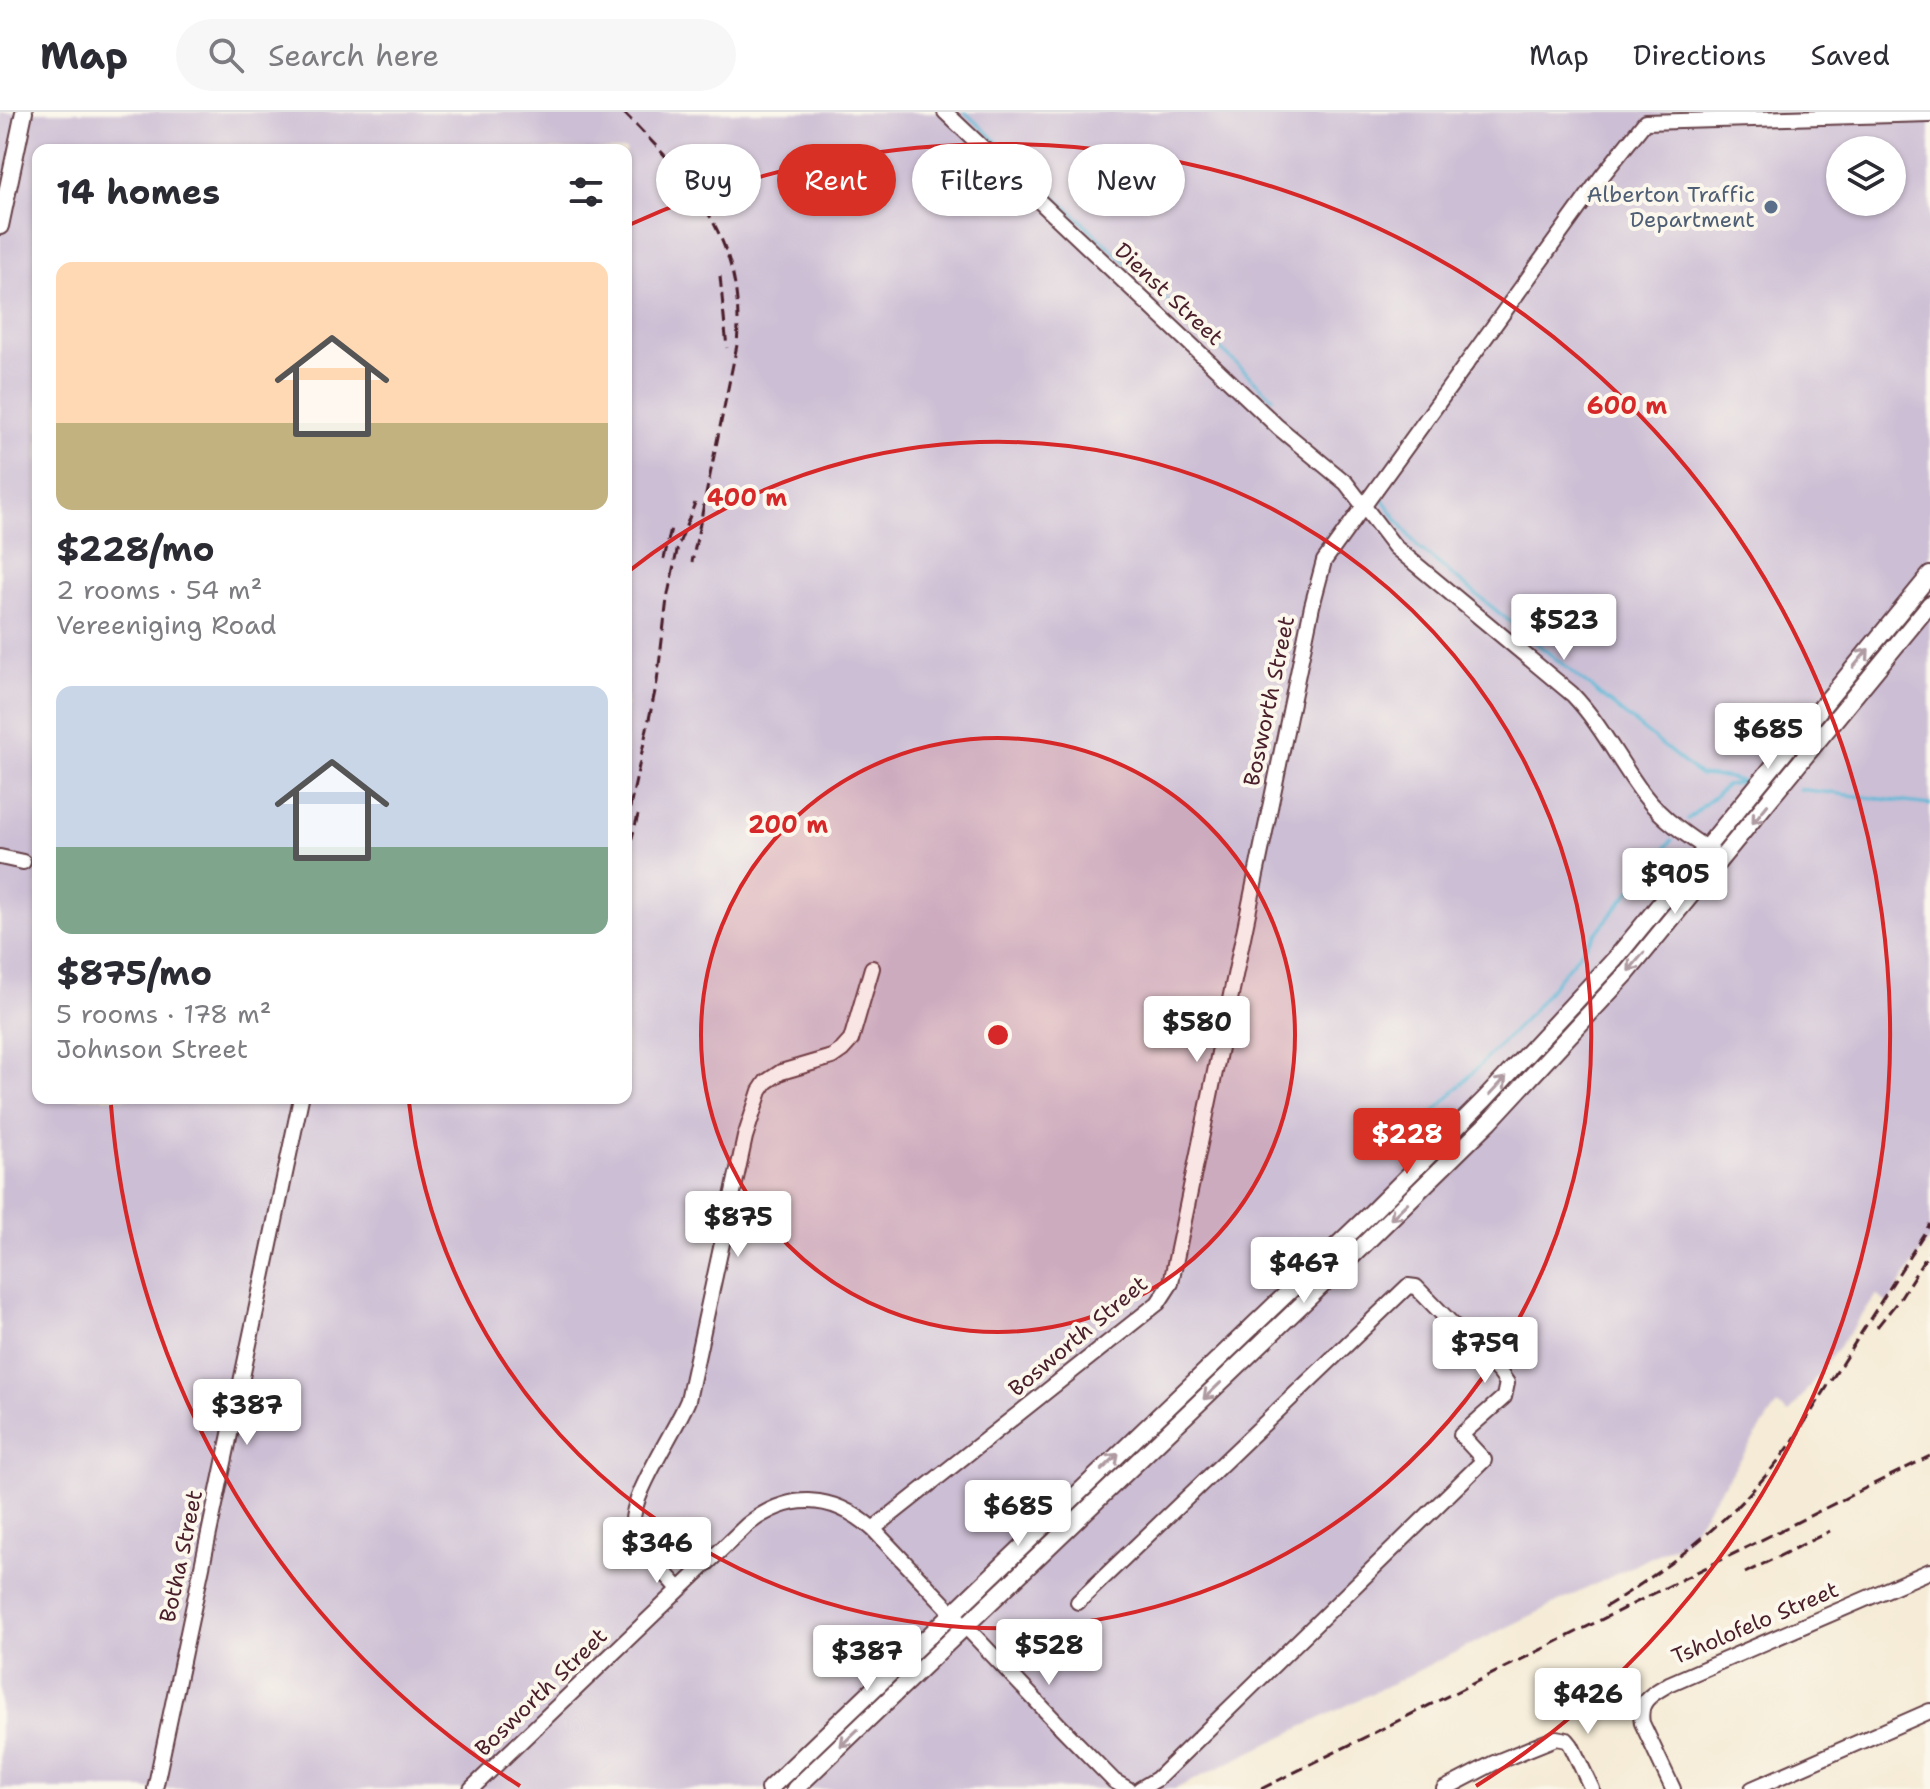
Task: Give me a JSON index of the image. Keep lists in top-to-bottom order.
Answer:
{
  "streets": {
    "street": [
      "Dienst Street",
      "Bosworth Street",
      "Botha Street",
      "Tsholofelo Street"
    ]
  },
  "crossings": [
    ["Dienst Street", "Bosworth Street"]
  ],
  "places": ["Alberton Traffic Department"],
  "page": {
    "header": "Map",
    "search": "Search here",
    "nav": ["Map", "Directions", "Saved"],
    "chip": [
      "Buy",
      "Rent",
      "Filters",
      "New"
    ],
    "heading": "14 homes",
    "list": [
      {
        "name": "$228/mo",
        "note": "2 rooms · 54 m² · Vereeniging Road"
      },
      {
        "name": "$875/mo",
        "note": "5 rooms · 178 m² · Johnson Street"
      }
    ],
    "price": [
      "$523",
      "$685",
      "$905",
      "$580",
      "$228",
      "$875",
      "$467",
      "$759",
      "$387",
      "$685",
      "$346",
      "$528",
      "$387",
      "$426"
    ]
  },
  "rings": ["600 m", "400 m", "200 m"]
}
